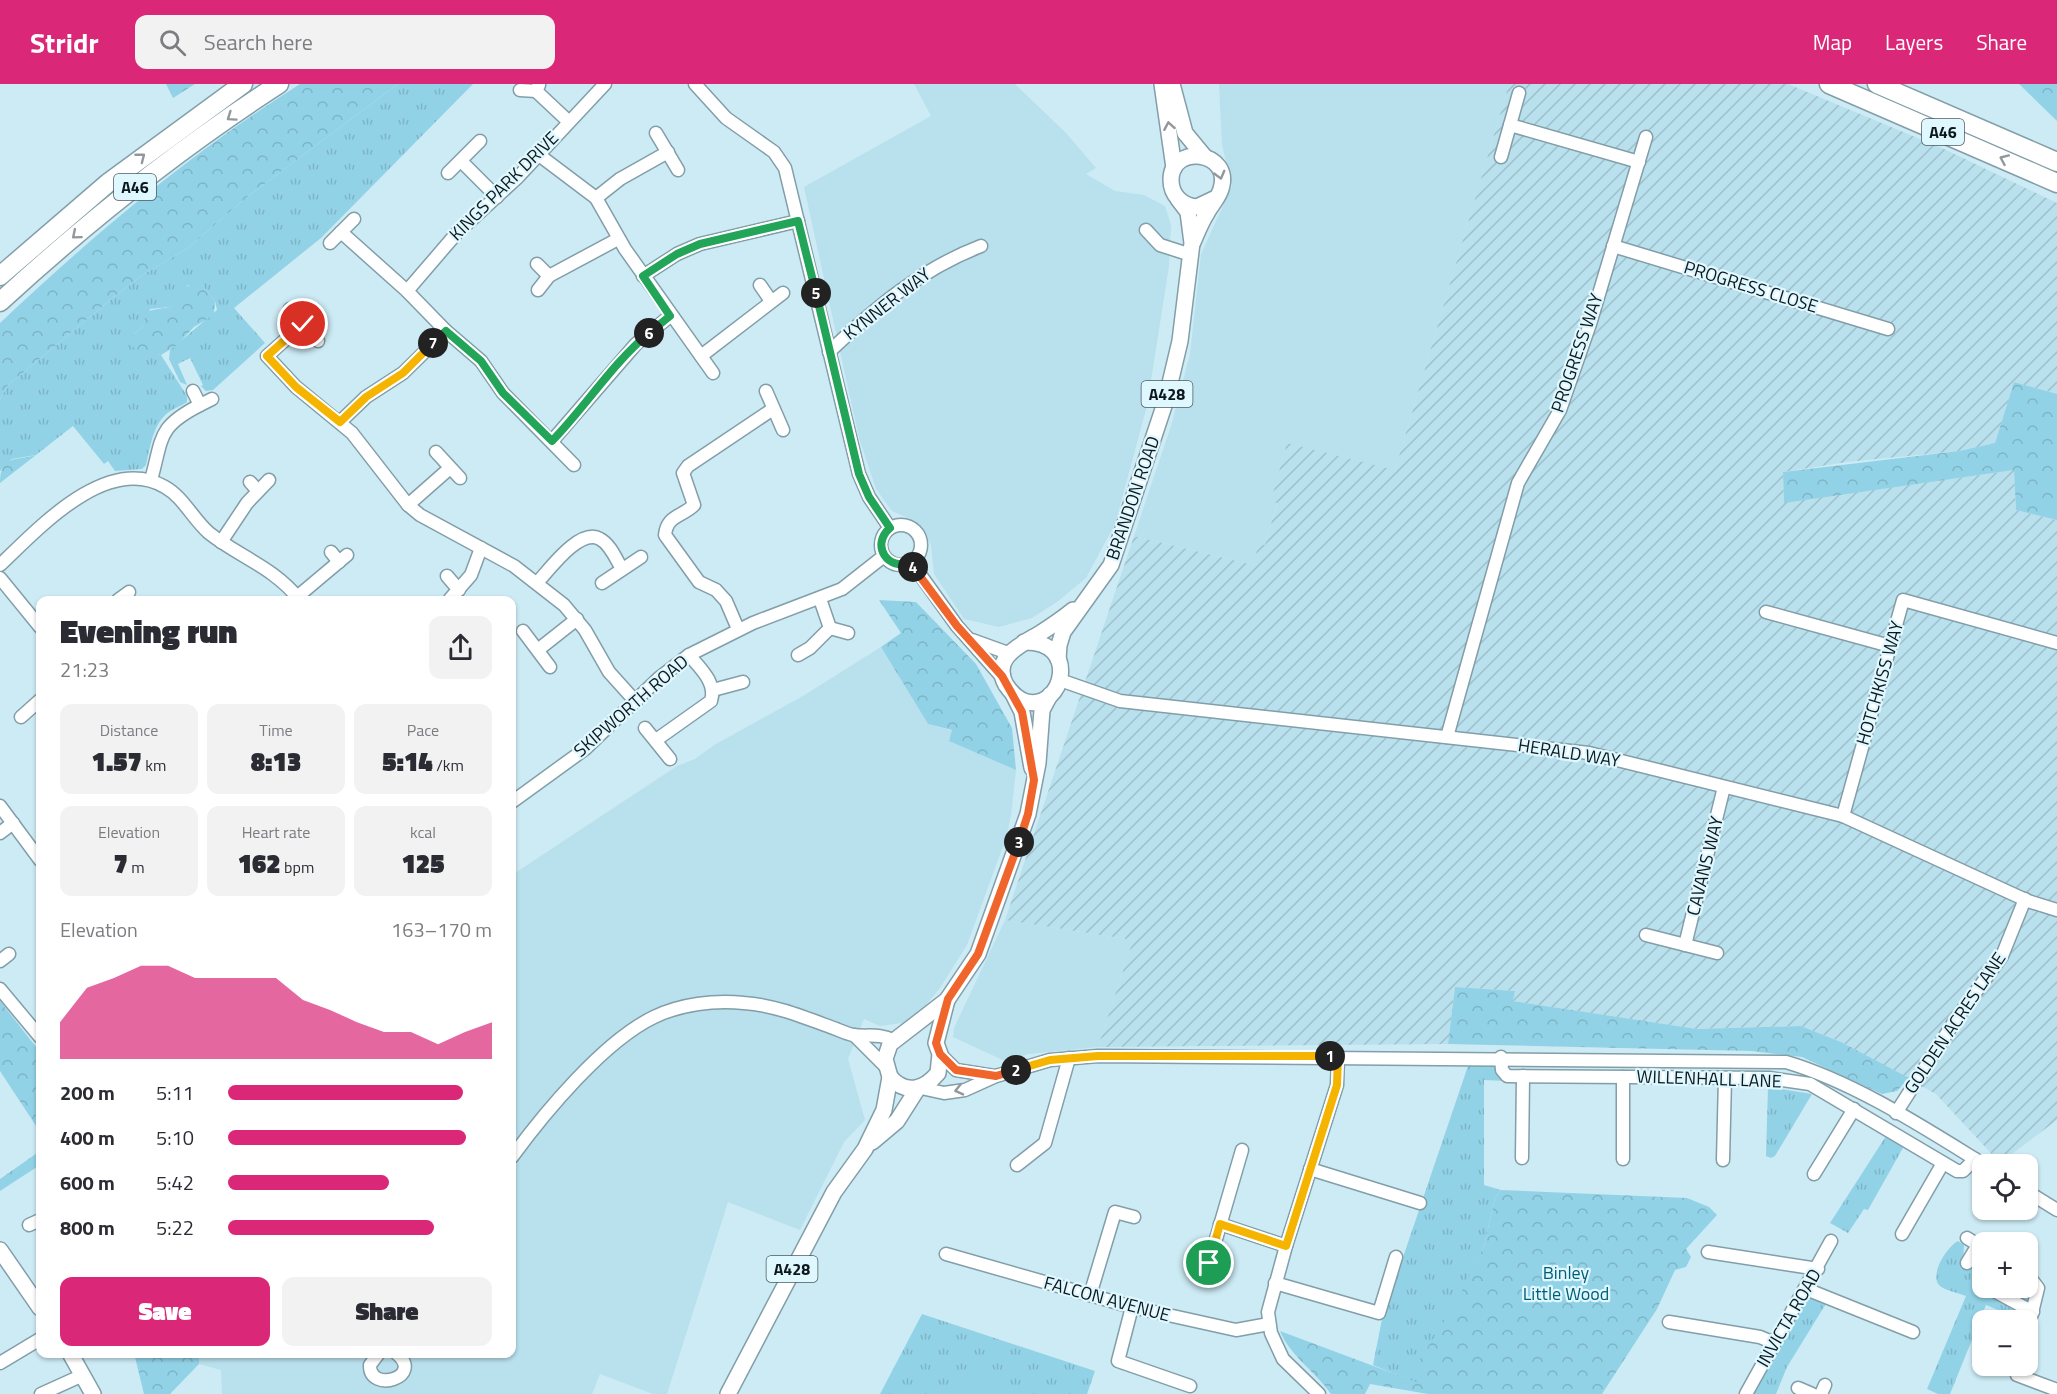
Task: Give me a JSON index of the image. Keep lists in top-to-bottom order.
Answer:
{
  "streets": {
    "highway": ["A46"],
    "main road": ["A428", "BRANDON ROAD"],
    "street": [
      "KINGS PARK DRIVE",
      "PROGRESS CLOSE",
      "KYNNER WAY",
      "PROGRESS WAY",
      "HOTCHKISS WAY",
      "SKIPWORTH ROAD",
      "HERALD WAY",
      "CAVANS WAY",
      "GOLDEN ACRES LANE",
      "WILLENHALL LANE",
      "FALCON AVENUE",
      "INVICTA ROAD"
    ]
  },
  "crossings": [
    ["PROGRESS CLOSE", "PROGRESS WAY"],
    ["KYNNER WAY", "SKIPWORTH ROAD"],
    ["PROGRESS WAY", "HERALD WAY"],
    ["A428", "BRANDON ROAD"],
    ["A428", "HERALD WAY"],
    ["A428", "WILLENHALL LANE"],
    ["BRANDON ROAD", "HERALD WAY"],
    ["HOTCHKISS WAY", "HERALD WAY"],
    ["HERALD WAY", "CAVANS WAY"],
    ["HERALD WAY", "GOLDEN ACRES LANE"],
    ["GOLDEN ACRES LANE", "WILLENHALL LANE"]
  ],
  "parks": ["Binley Little Wood"],
  "page": {
    "header": "Stridr",
    "search": "Search here",
    "nav": ["Map", "Layers", "Share"],
    "pins": [
      "5",
      "6",
      "7",
      "4",
      "3",
      "1",
      "2"
    ],
    "heading": ["Evening run", "21:23"],
    "stats": [
      ["Distance", "1.57 km"],
      ["Time", "8:13"],
      ["Pace", "5:14 /km"],
      ["Elevation", "7 m"],
      ["Heart rate", "162 bpm"],
      ["kcal", "125"]
    ],
    "chart": ["Elevation", "163–170 m"],
    "list": [
      {
        "name": "200 m",
        "note": "5:11"
      },
      {
        "name": "400 m",
        "note": "5:10"
      },
      {
        "name": "600 m",
        "note": "5:42"
      },
      {
        "name": "800 m",
        "note": "5:22"
      }
    ],
    "map_buttons": ["+", "−"],
    "buttons": ["Save", "Share"]
  }
}
